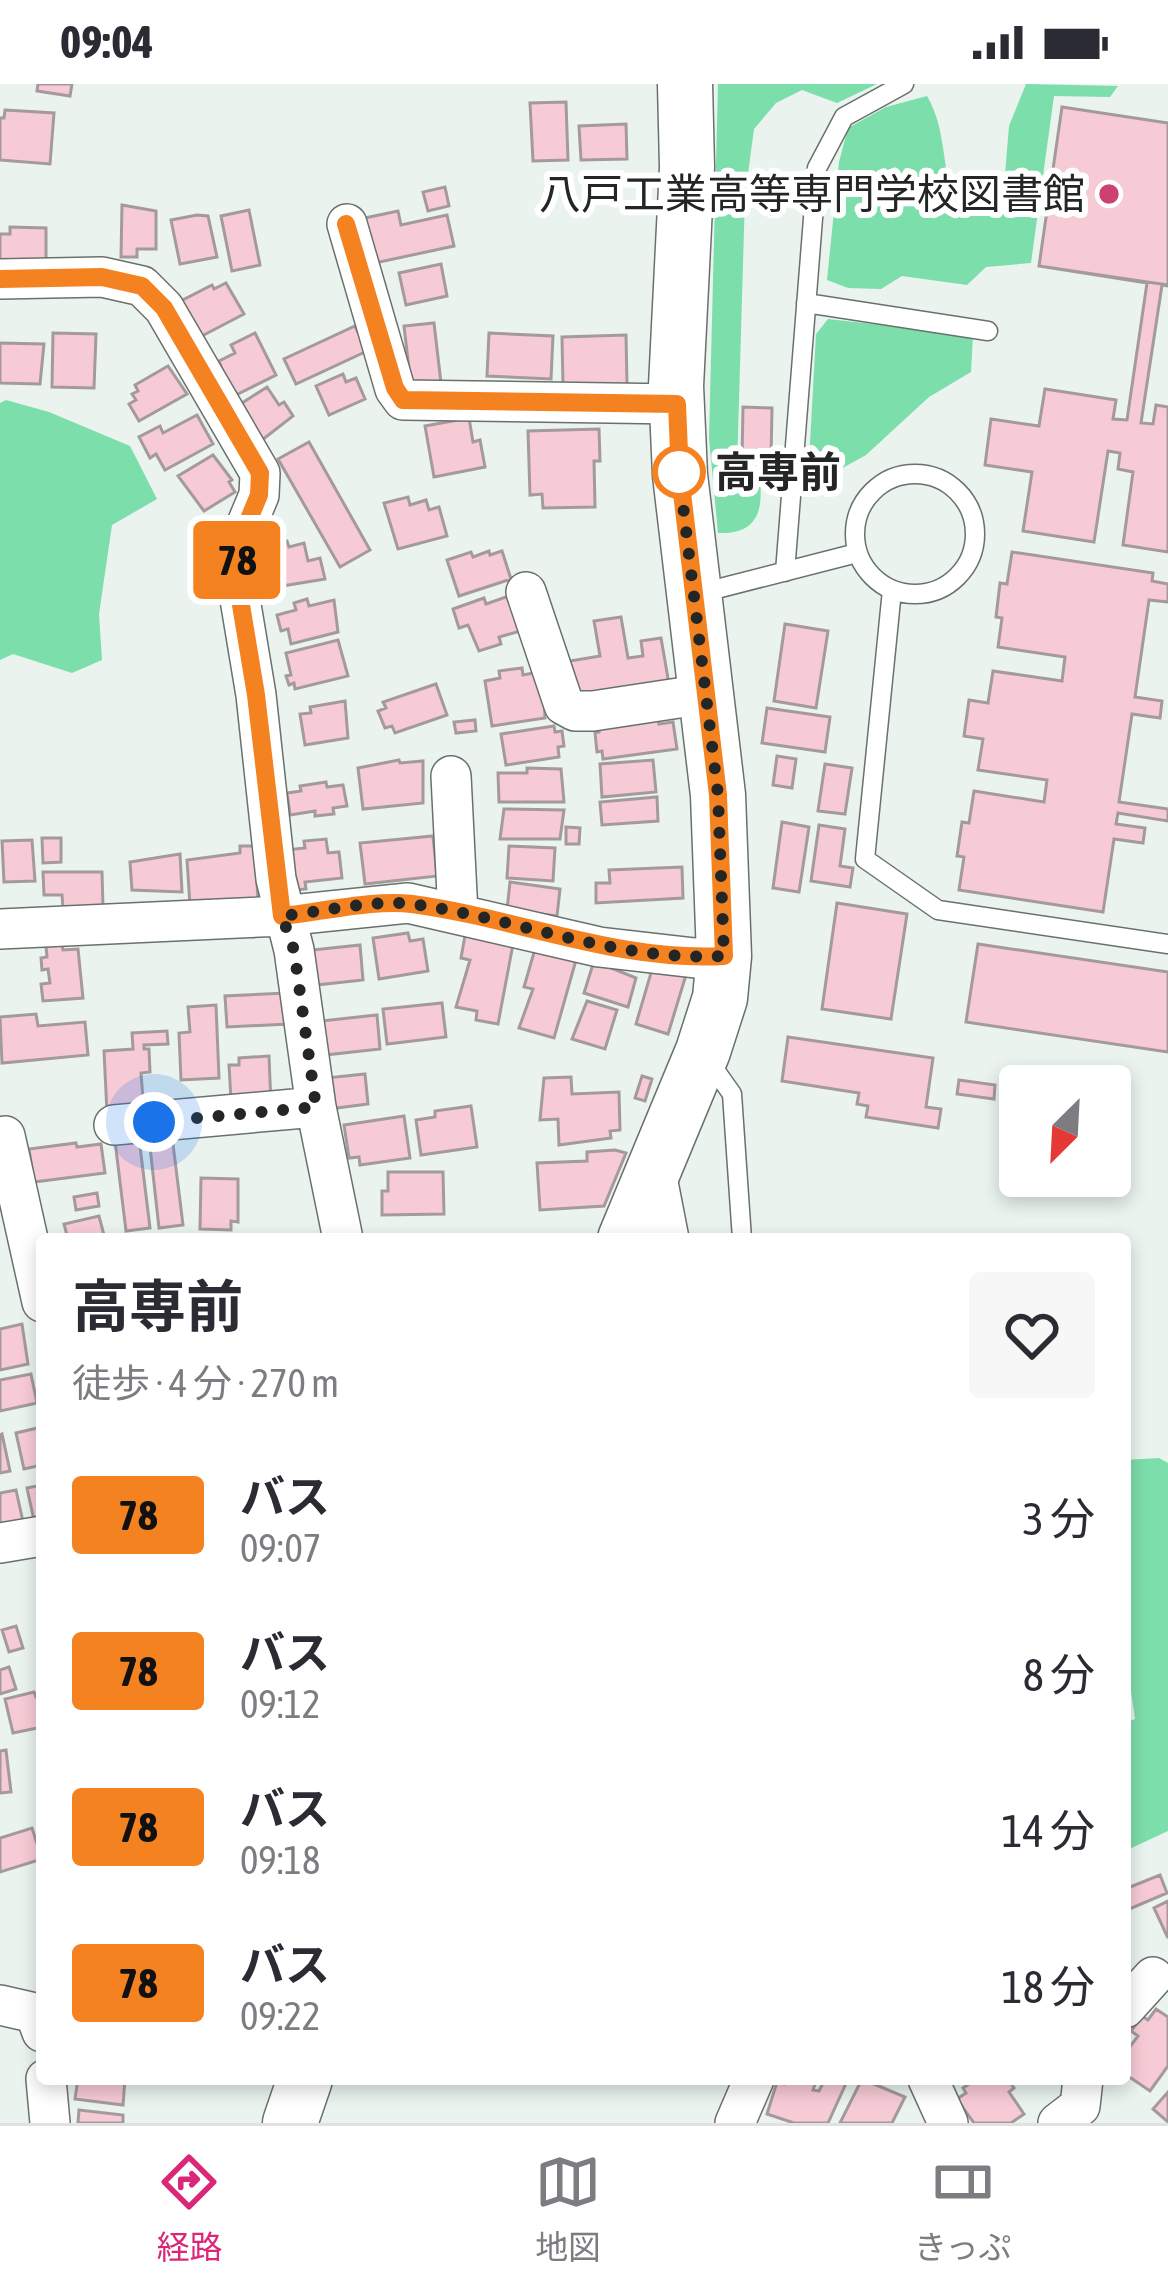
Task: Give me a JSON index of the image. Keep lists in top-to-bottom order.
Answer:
{
  "places": ["八戸工業高等専門学校図書館", "高専前"],
  "lines": ["bus line 78"],
  "north": "bottom left",
  "page": {
    "status": "09:04",
    "on_map": "78",
    "heading": ["高専前", "徒歩 · 4 分 · 270 m"],
    "list": [
      {
        "mark": "78",
        "name": "バス",
        "note": "09:07",
        "value": "3 分"
      },
      {
        "mark": "78",
        "name": "バス",
        "note": "09:12",
        "value": "8 分"
      },
      {
        "mark": "78",
        "name": "バス",
        "note": "09:18",
        "value": "14 分"
      },
      {
        "mark": "78",
        "name": "バス",
        "note": "09:22",
        "value": "18 分"
      }
    ],
    "tabs": ["経路", "地図", "きっぷ"]
  }
}
